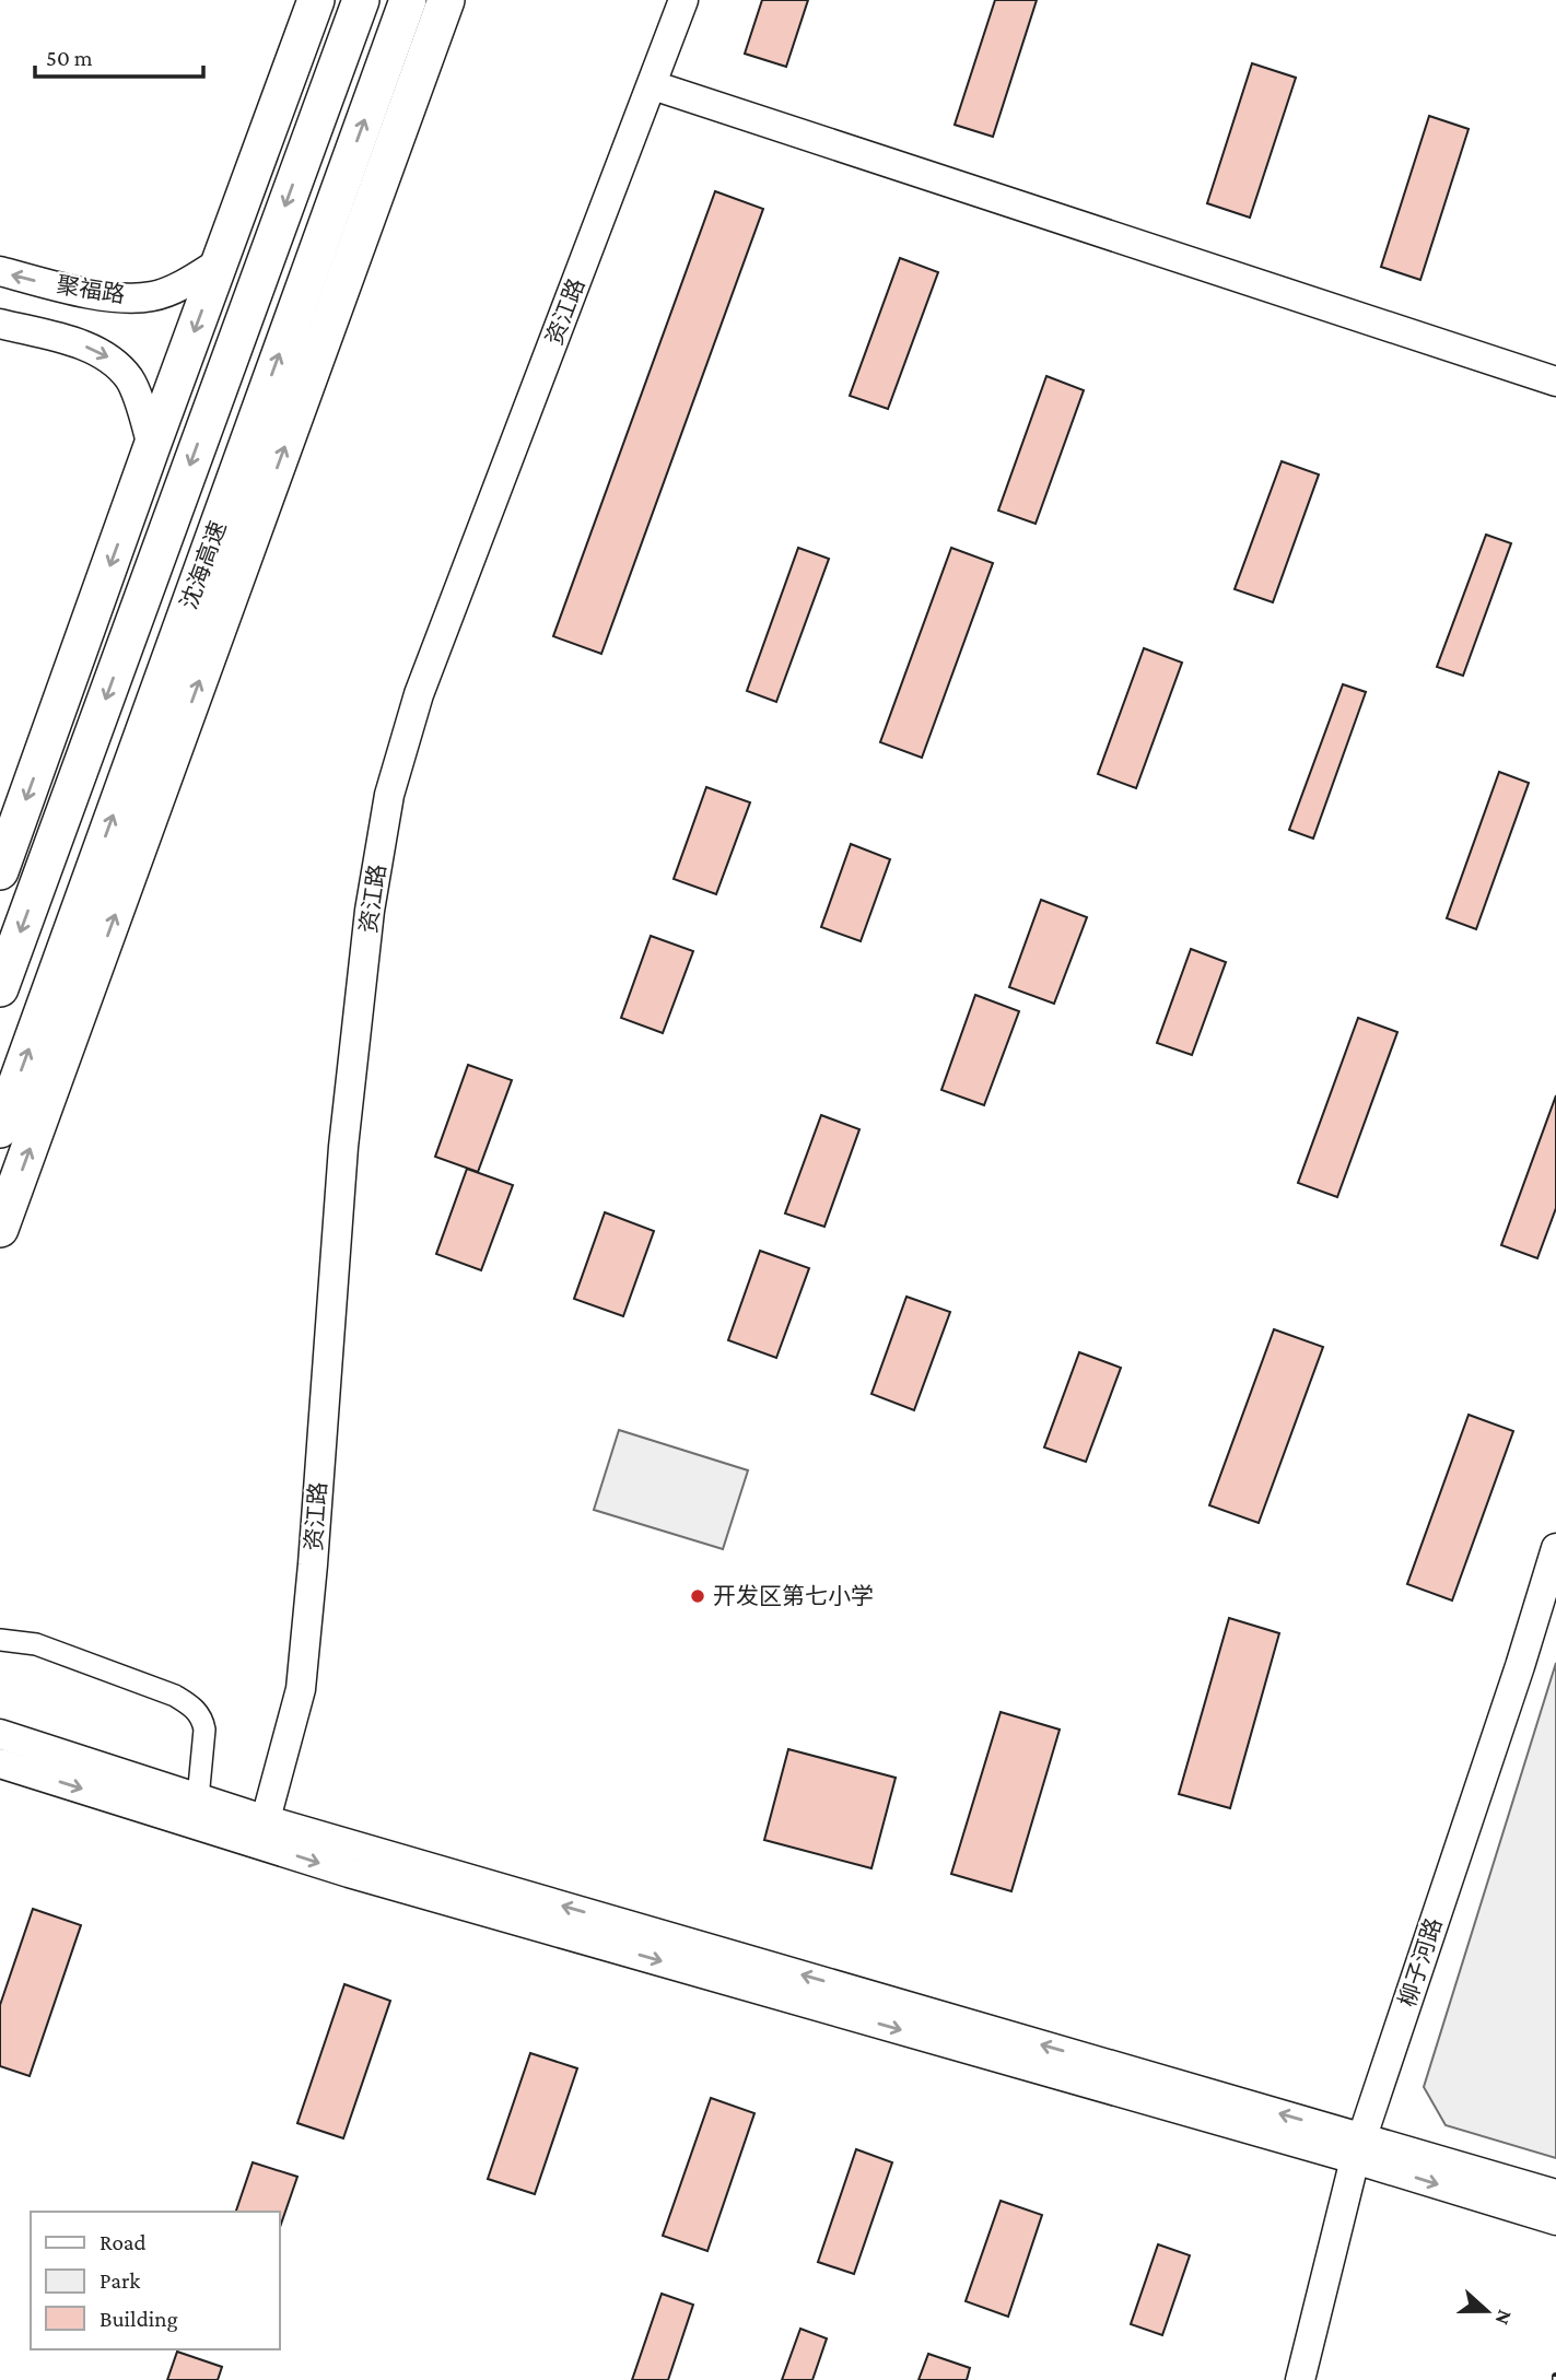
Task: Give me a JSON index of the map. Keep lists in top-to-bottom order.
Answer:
{
  "streets": {
    "highway": ["沈海高速"],
    "street": ["聚福路", "资江路", "柳子河路"]
  },
  "one_way": ["聚福路"],
  "places": ["开发区第七小学"],
  "legend": ["Road", "Park", "Building"],
  "scale_bar": "50 m",
  "north": "right"
}
